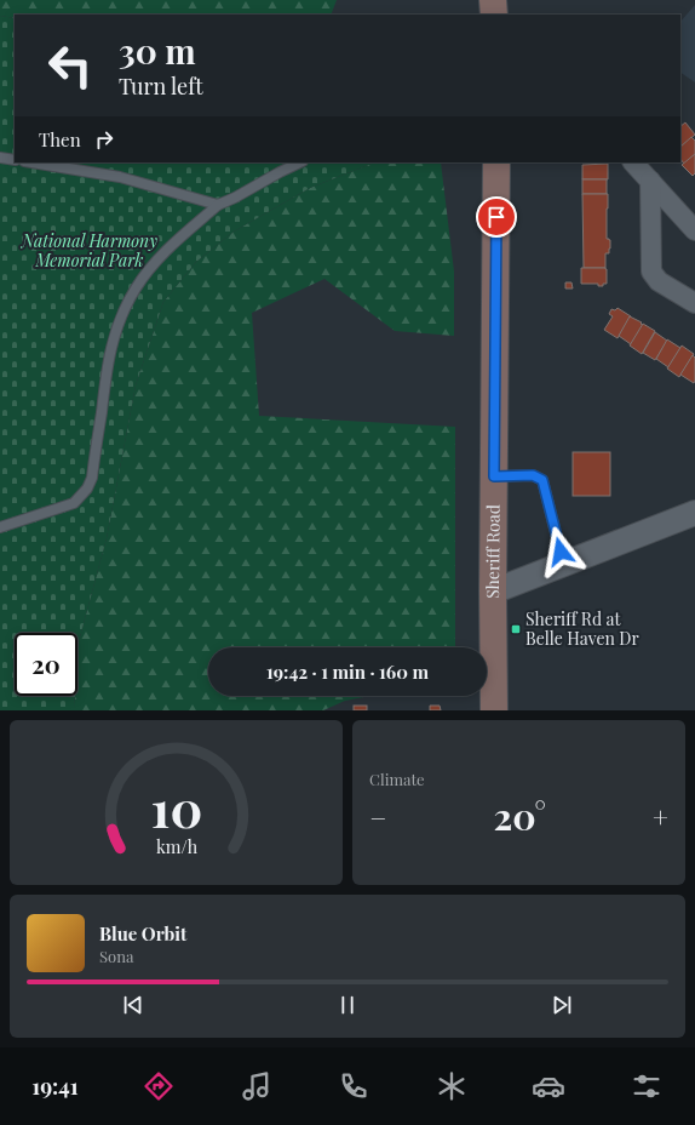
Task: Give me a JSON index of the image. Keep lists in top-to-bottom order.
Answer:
{
  "streets": {
    "main road": ["Sheriff Road"]
  },
  "parks": ["National Harmony Memorial Park"],
  "places": {
    "transit": ["Sheriff Rd at Belle Haven Dr"]
  },
  "page": {
    "turn": ["30 m", "Turn left"],
    "then": "Then",
    "limit": "20",
    "trip": "19:42 · 1 min · 160 m",
    "tile": "Climate",
    "heat": ["−", "20°", "+"],
    "song": ["Blue Orbit", "Sona"],
    "tabs": "19:41",
    "gauge": ["10", "km/h"]
  }
}
